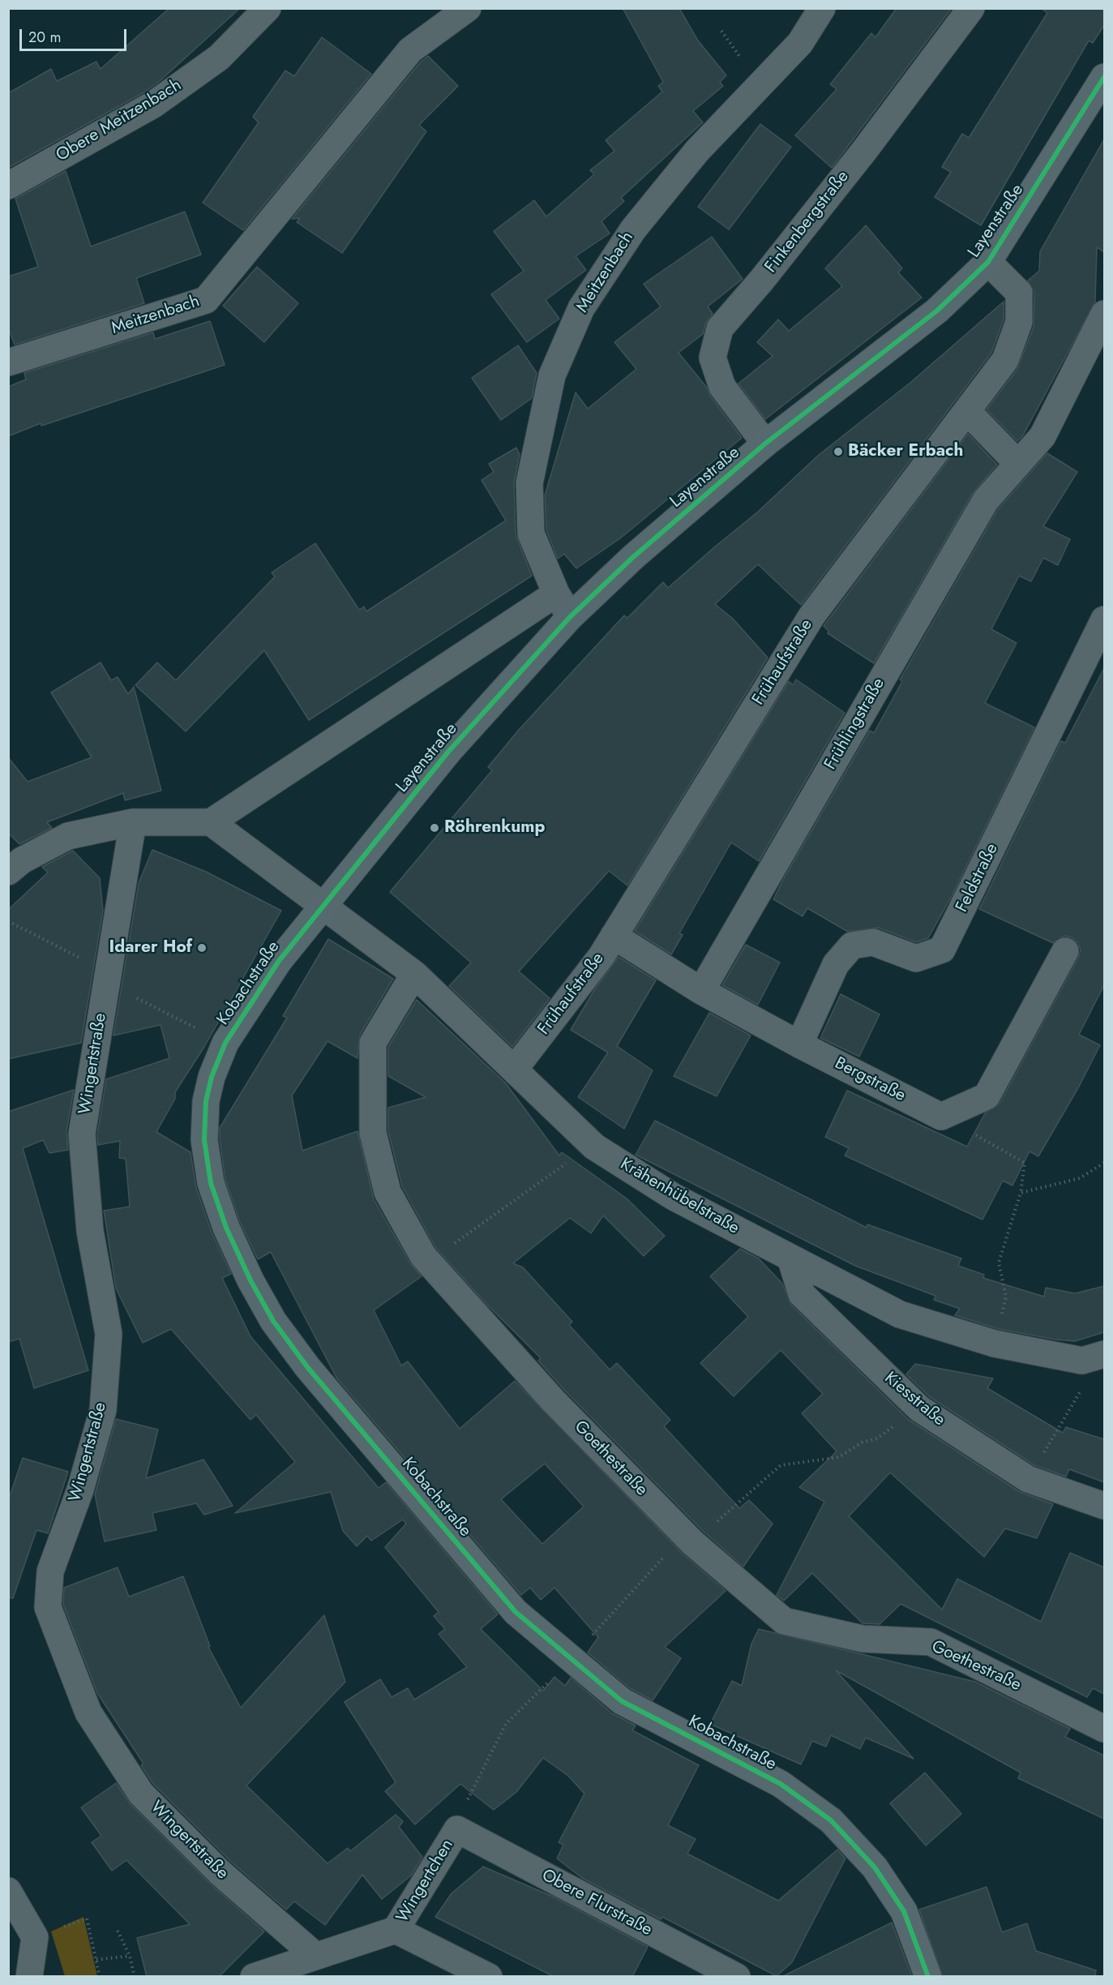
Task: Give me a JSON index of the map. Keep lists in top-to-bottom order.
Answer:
{
  "streets": {
    "street": [
      "Obere Meitzenbach",
      "Layenstraße",
      "Finkenbergstraße",
      "Meitzenbach",
      "Frühaufstraße",
      "Frühlingstraße",
      "Feldstraße",
      "Kobachstraße",
      "Wingertstraße",
      "Bergstraße",
      "Krähenhübelstraße",
      "Kiesstraße",
      "Goethestraße",
      "Wingertchen",
      "Obere Flurstraße"
    ]
  },
  "crossings": [
    ["Layenstraße", "Finkenbergstraße"],
    ["Layenstraße", "Frühaufstraße"],
    ["Layenstraße", "Kobachstraße"],
    ["Layenstraße", "Krähenhübelstraße"],
    ["Frühaufstraße", "Bergstraße"],
    ["Frühaufstraße", "Krähenhübelstraße"],
    ["Frühlingstraße", "Bergstraße"],
    ["Feldstraße", "Bergstraße"],
    ["Kobachstraße", "Krähenhübelstraße"],
    ["Wingertstraße", "Wingertchen"],
    ["Krähenhübelstraße", "Kiesstraße"],
    ["Krähenhübelstraße", "Goethestraße"],
    ["Wingertchen", "Obere Flurstraße"]
  ],
  "places": ["Bäcker Erbach", "Röhrenkump", "Idarer Hof"],
  "scale_bar": "20 m"
}
